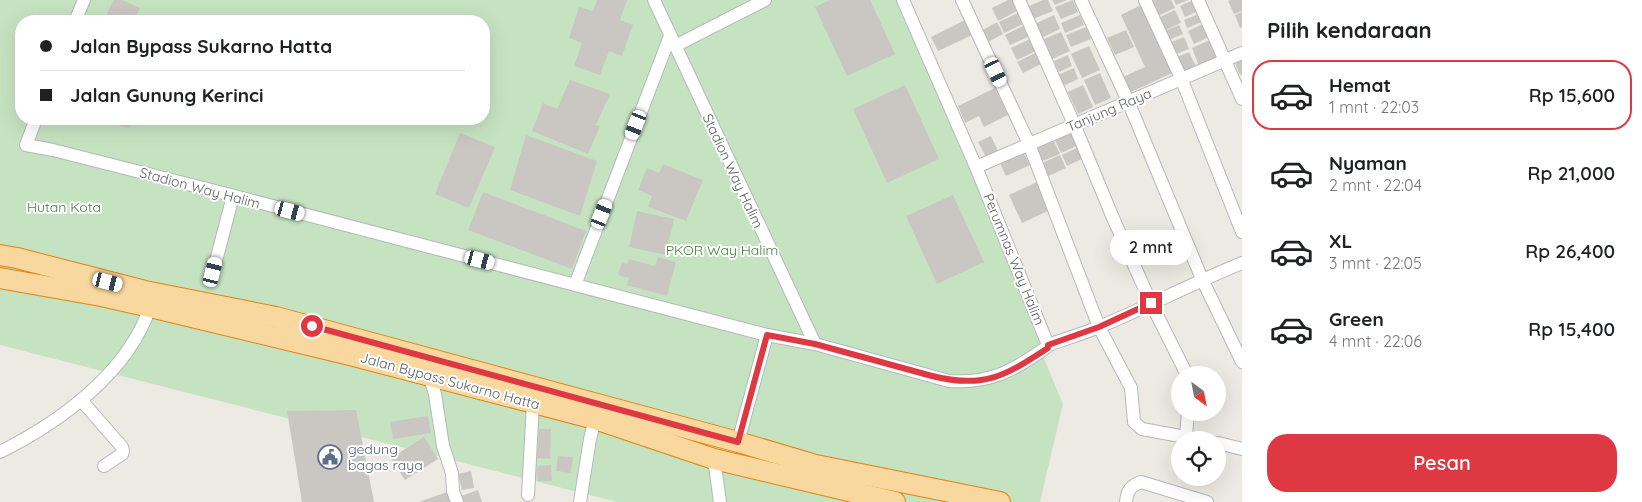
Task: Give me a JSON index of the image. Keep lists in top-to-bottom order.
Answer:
{
  "streets": {
    "highway": ["Jalan Bypass Sukarno Hatta"],
    "street": ["Tanjung Raya", "Stadion Way Halim", "Perumnas Way Halim"]
  },
  "crossings": [
    ["Tanjung Raya", "Perumnas Way Halim"]
  ],
  "parks": ["Hutan Kota", "PKOR Way Halim"],
  "places": {
    "public building": ["gedung bagas raya"]
  },
  "north": "bottom right",
  "page": {
    "heading": "Pilih kendaraan",
    "banner": ["Jalan Bypass Sukarno Hatta", "Jalan Gunung Kerinci"],
    "list": [
      {
        "name": "Hemat",
        "note": "1 mnt · 22:03",
        "value": "Rp 15,600"
      },
      {
        "name": "Nyaman",
        "note": "2 mnt · 22:04",
        "value": "Rp 21,000"
      },
      {
        "name": "XL",
        "note": "3 mnt · 22:05",
        "value": "Rp 26,400"
      },
      {
        "name": "Green",
        "note": "4 mnt · 22:06",
        "value": "Rp 15,400"
      }
    ],
    "bubble": "2 mnt",
    "buttons": "Pesan"
  }
}
